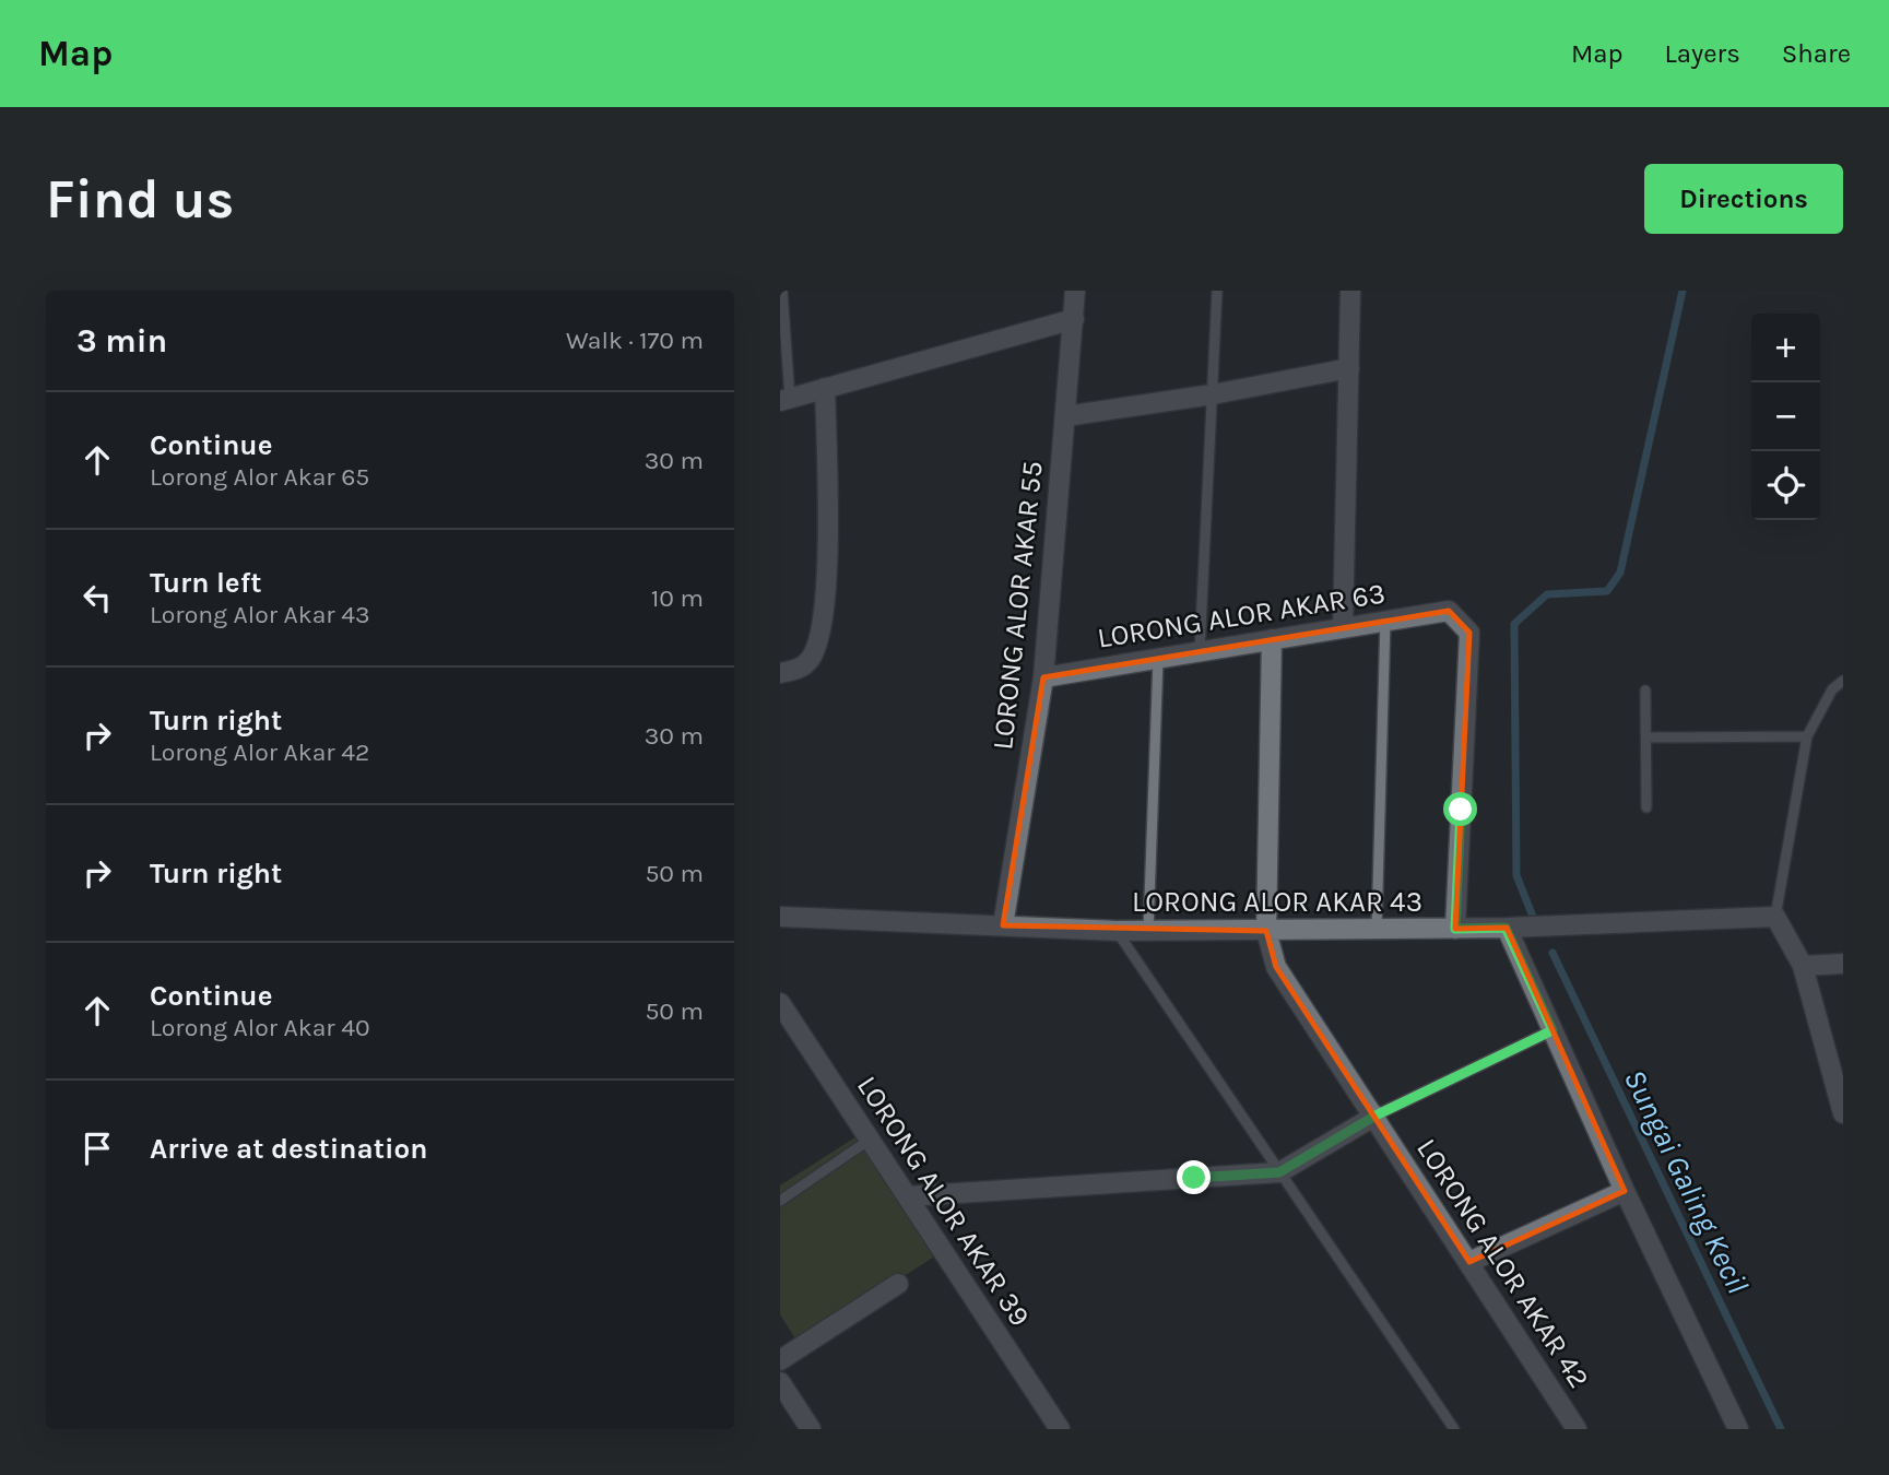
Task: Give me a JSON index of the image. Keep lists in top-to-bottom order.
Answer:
{
  "streets": {
    "street": [
      "LORONG ALOR AKAR 55",
      "LORONG ALOR AKAR 63",
      "LORONG ALOR AKAR 43",
      "LORONG ALOR AKAR 39",
      "LORONG ALOR AKAR 42"
    ]
  },
  "crossings": [
    ["LORONG ALOR AKAR 55", "LORONG ALOR AKAR 63"],
    ["LORONG ALOR AKAR 55", "LORONG ALOR AKAR 43"],
    ["LORONG ALOR AKAR 63", "LORONG ALOR AKAR 43"],
    ["LORONG ALOR AKAR 63", "LORONG ALOR AKAR 42"],
    ["LORONG ALOR AKAR 43", "LORONG ALOR AKAR 42"]
  ],
  "water": ["Sungai Galing Kecil"],
  "page": {
    "header": "Map",
    "nav": ["Map", "Layers", "Share"],
    "buttons": "Directions",
    "title": "Find us",
    "heading": ["3 min", "Walk · 170 m"],
    "map_buttons": ["+", "−"],
    "list": [
      ["Continue", "Lorong Alor Akar 65", "30 m"],
      ["Turn left", "Lorong Alor Akar 43", "10 m"],
      ["Turn right", "Lorong Alor Akar 42", "30 m"],
      ["Turn right", "50 m"],
      ["Continue", "Lorong Alor Akar 40", "50 m"],
      "Arrive at destination"
    ]
  }
}
